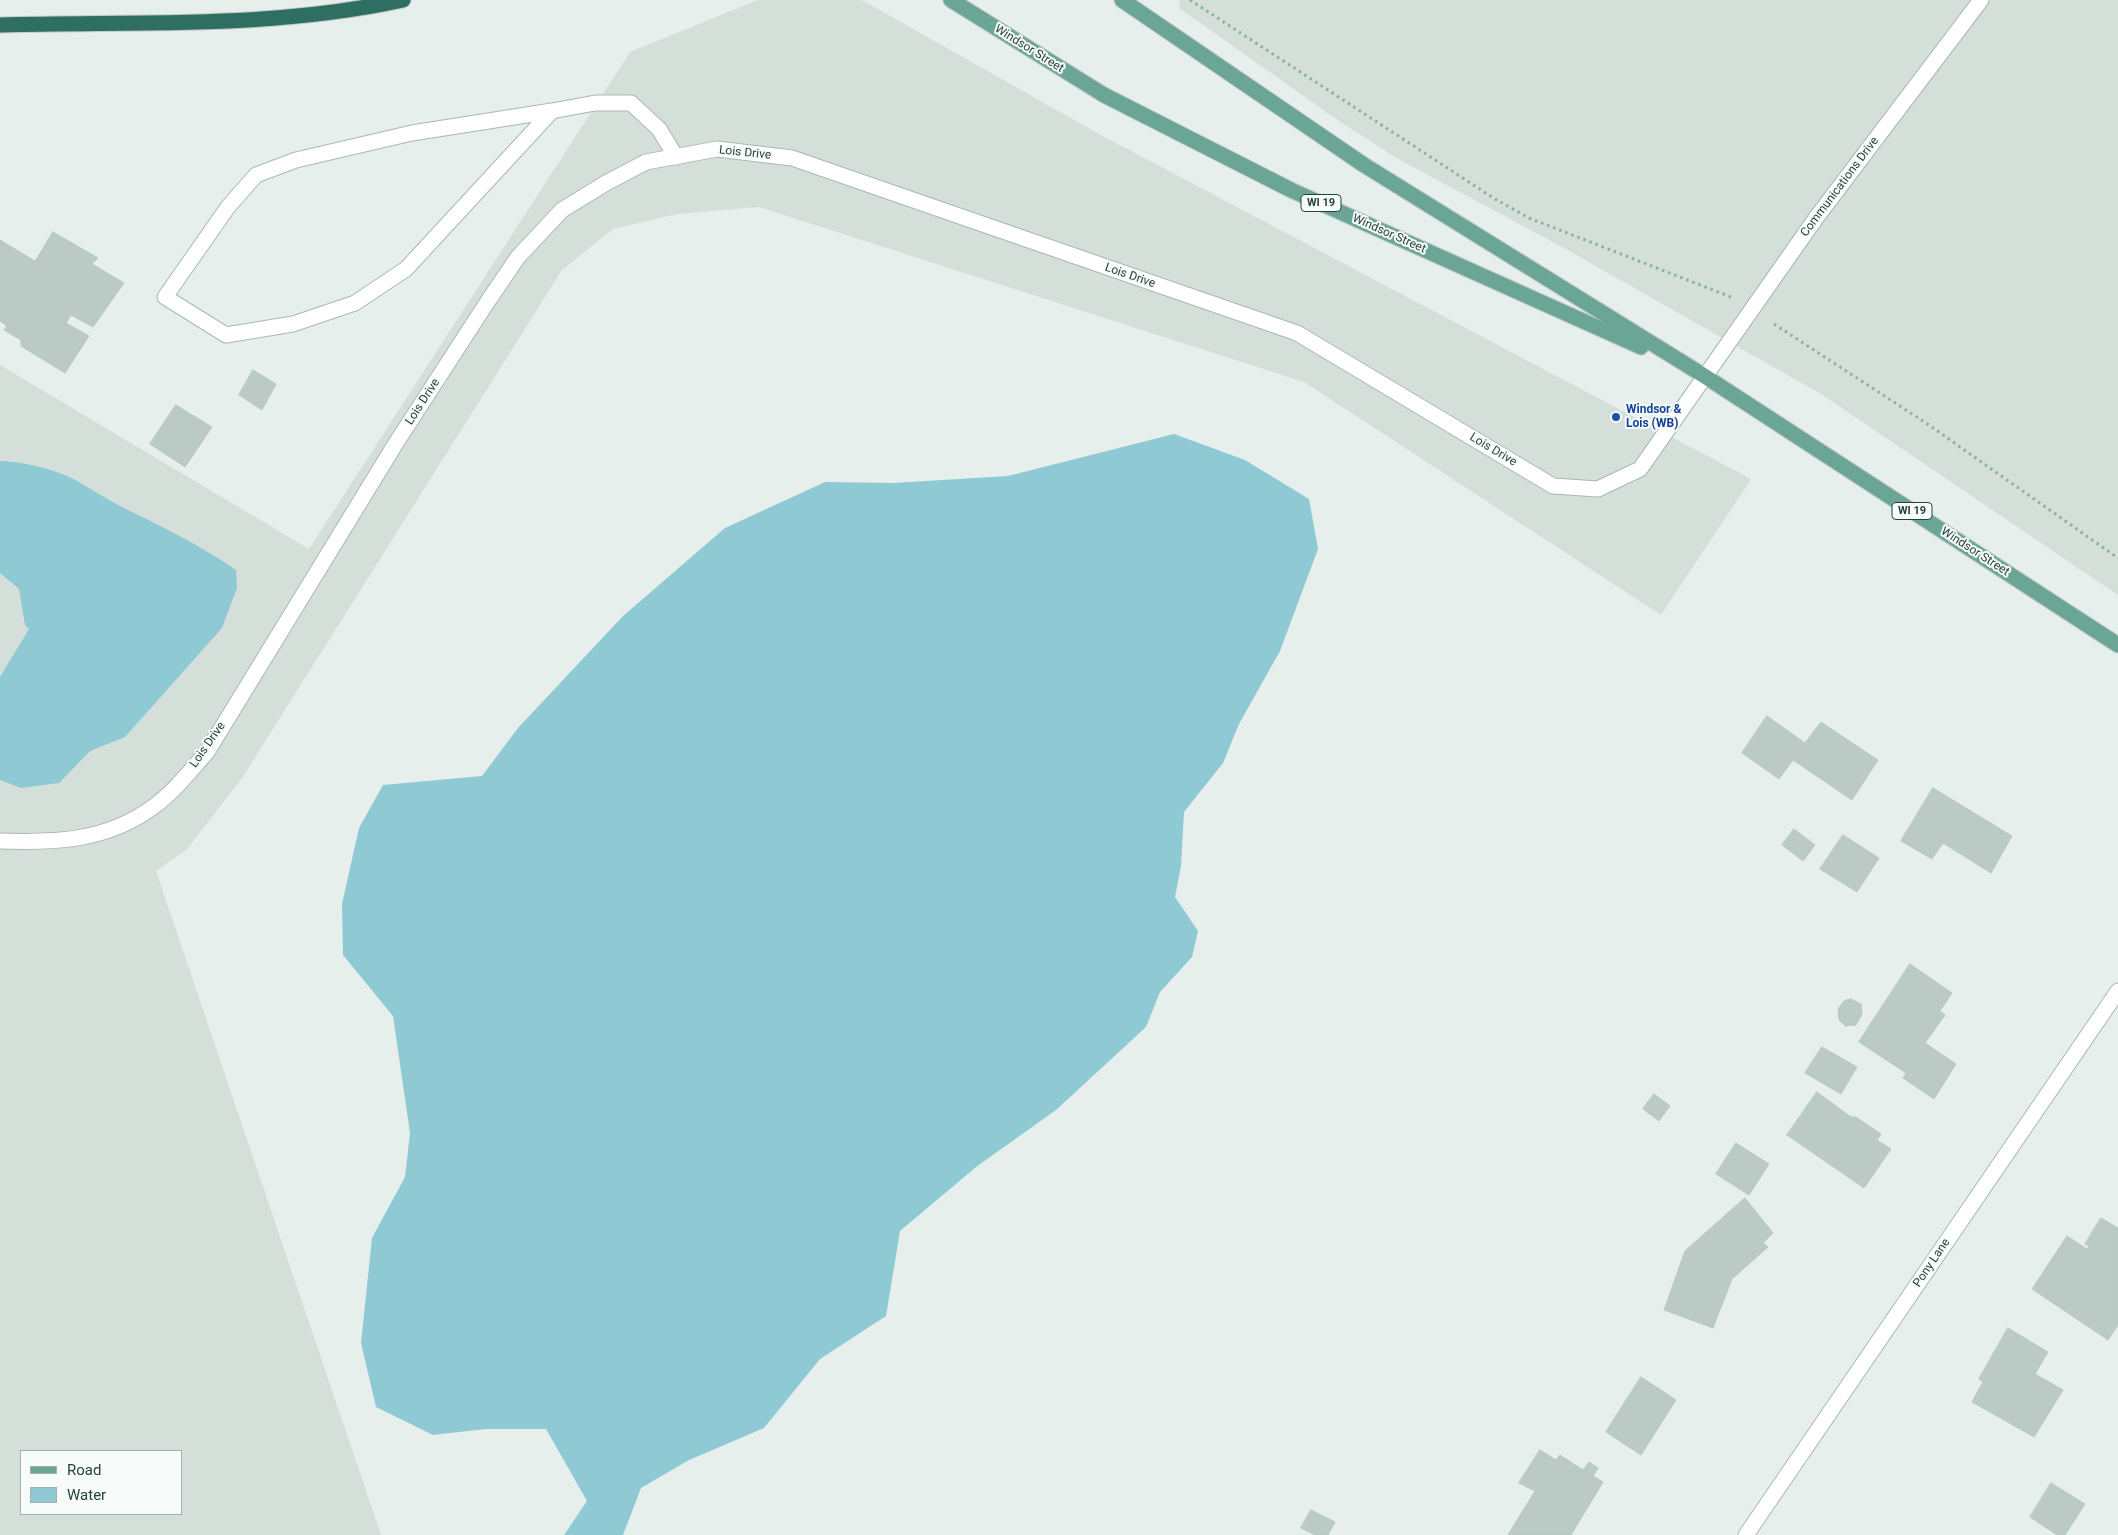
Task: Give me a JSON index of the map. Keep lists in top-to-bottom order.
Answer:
{
  "streets": {
    "main road": ["Windsor Street", "WI 19"],
    "street": ["Lois Drive", "Communications Drive", "Pony Lane"]
  },
  "crossings": [
    ["Windsor Street", "Lois Drive"],
    ["Windsor Street", "Communications Drive"],
    ["Lois Drive", "Communications Drive"]
  ],
  "places": ["Windsor & Lois (WB)"],
  "legend": ["Road", "Water"]
}
